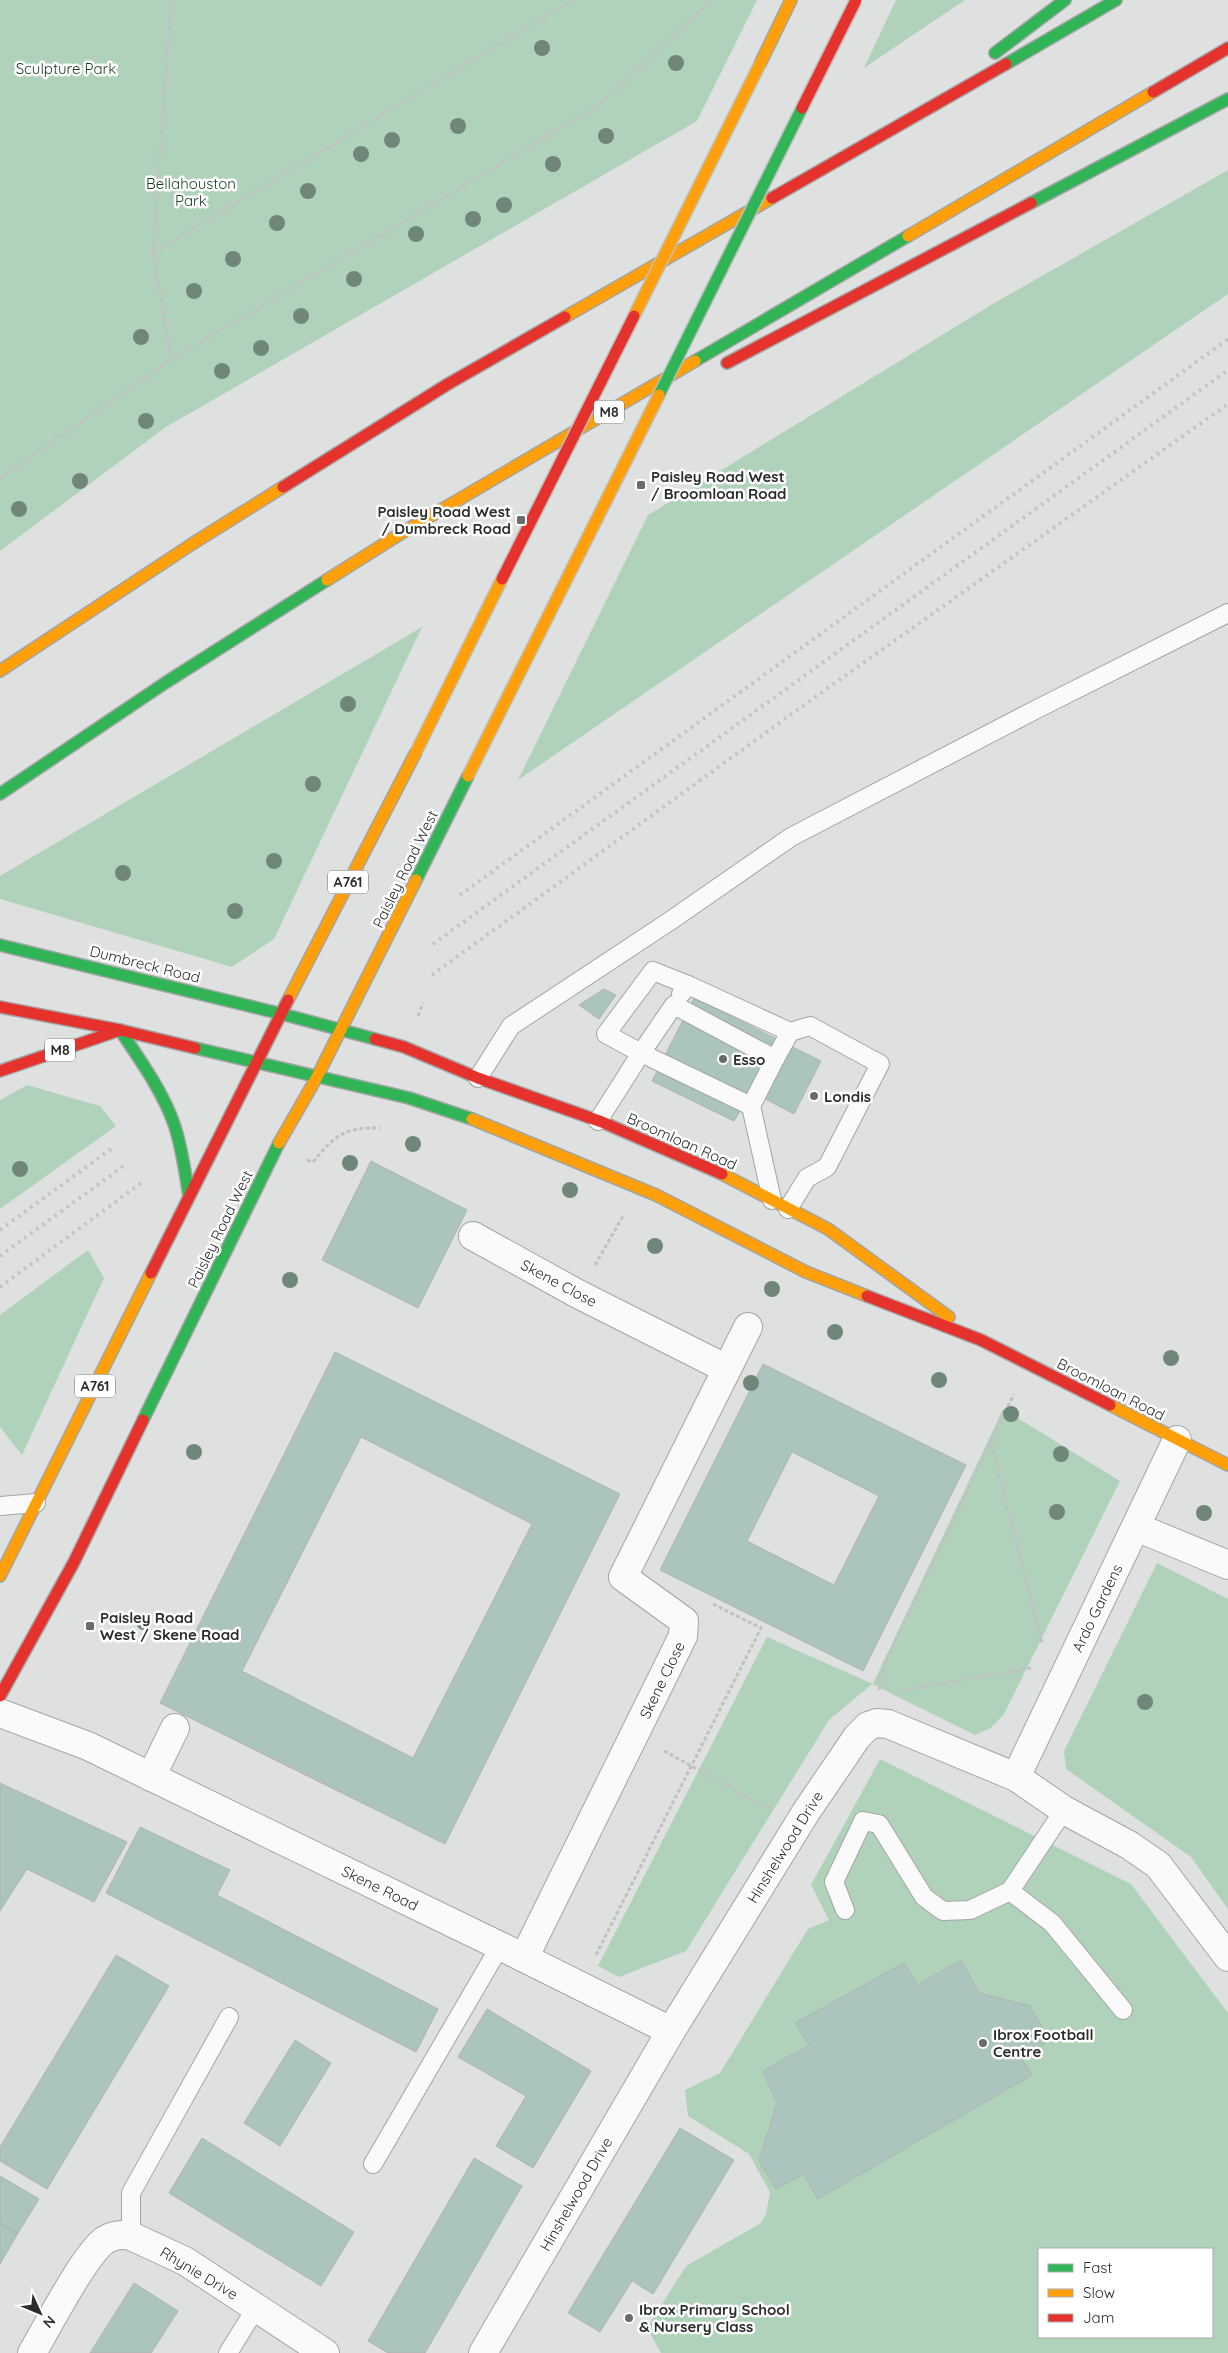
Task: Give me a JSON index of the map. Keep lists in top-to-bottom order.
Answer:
{
  "streets": {
    "main road": [
      "M8",
      "Paisley Road West",
      "A761",
      "Dumbreck Road",
      "Broomloan Road"
    ],
    "street": [
      "Skene Close",
      "Ardo Gardens",
      "Hinshelwood Drive",
      "Skene Road",
      "Rhynie Drive"
    ]
  },
  "crossings": [
    ["Paisley Road West", "Dumbreck Road"],
    ["Paisley Road West", "Broomloan Road"],
    ["A761", "Dumbreck Road"],
    ["A761", "Broomloan Road"],
    ["Dumbreck Road", "Broomloan Road"],
    ["Broomloan Road", "Ardo Gardens"],
    ["Skene Close", "Skene Road"],
    ["Ardo Gardens", "Hinshelwood Drive"],
    ["Hinshelwood Drive", "Skene Road"]
  ],
  "parks": ["Sculpture Park", "Bellahouston Park"],
  "places": {
    "transit": ["Paisley Road West / Broomloan Road", "Paisley Road West / Dumbreck Road", "Paisley Road West / Skene Road"],
    "other": [
      "Esso",
      "Londis",
      "Ibrox Football Centre",
      "Ibrox Primary School & Nursery Class"
    ]
  },
  "legend": ["Fast", "Slow", "Jam"],
  "north": "bottom right"
}
